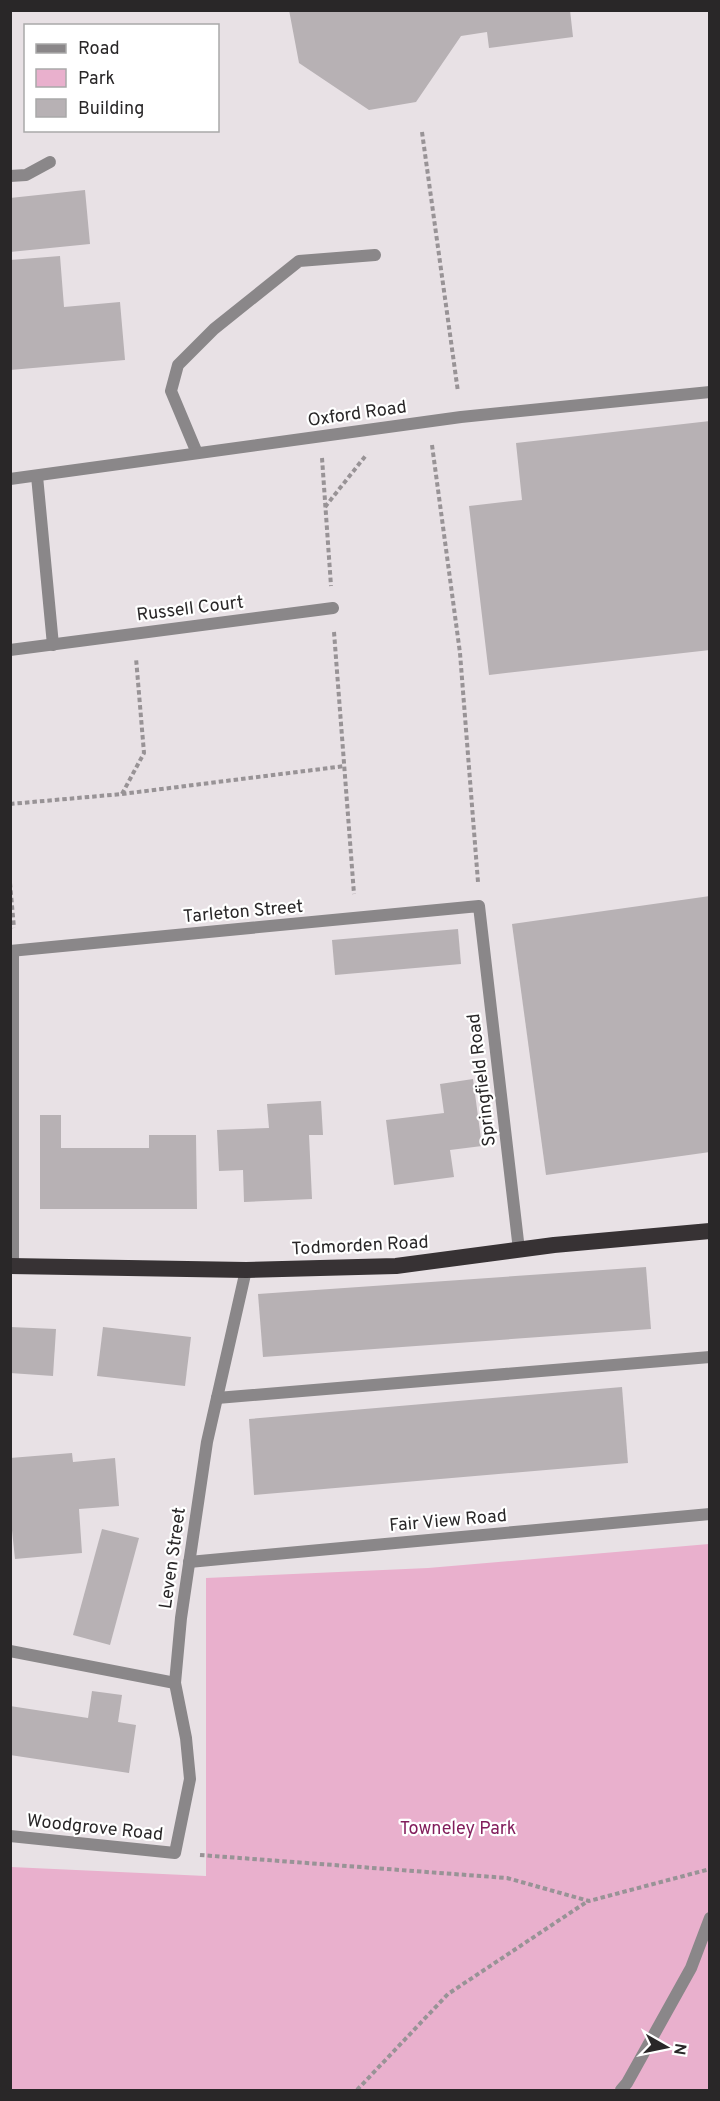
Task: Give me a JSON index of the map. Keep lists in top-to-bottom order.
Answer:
{
  "streets": {
    "highway": ["Todmorden Road"],
    "street": [
      "Oxford Road",
      "Russell Court",
      "Tarleton Street",
      "Springfield Road",
      "Fair View Road",
      "Leven Street",
      "Woodgrove Road"
    ]
  },
  "crossings": [
    ["Tarleton Street", "Springfield Road"],
    ["Springfield Road", "Todmorden Road"],
    ["Todmorden Road", "Leven Street"],
    ["Fair View Road", "Leven Street"],
    ["Leven Street", "Woodgrove Road"]
  ],
  "parks": ["Towneley Park"],
  "legend": ["Road", "Park", "Building"],
  "north": "right"
}
